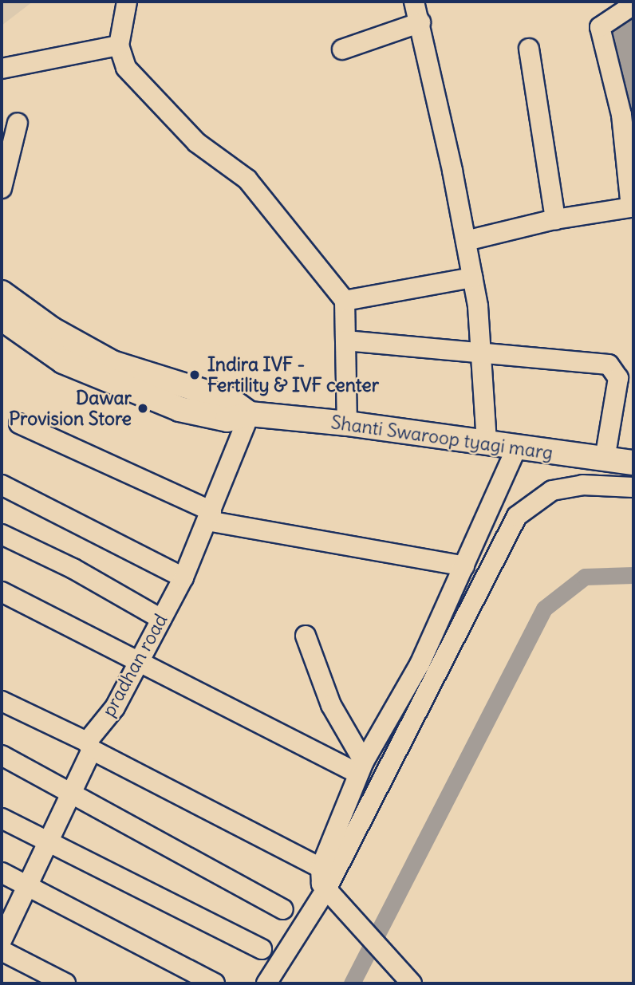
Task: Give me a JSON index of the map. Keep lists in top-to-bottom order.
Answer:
{
  "streets": {
    "main road": ["Shanti Swaroop tyagi marg"],
    "street": ["pradhan road"]
  },
  "crossings": [
    ["Shanti Swaroop tyagi marg", "pradhan road"]
  ],
  "places": ["Indira IVF - Fertility & IVF center", "Dawar Provision Store"]
}
